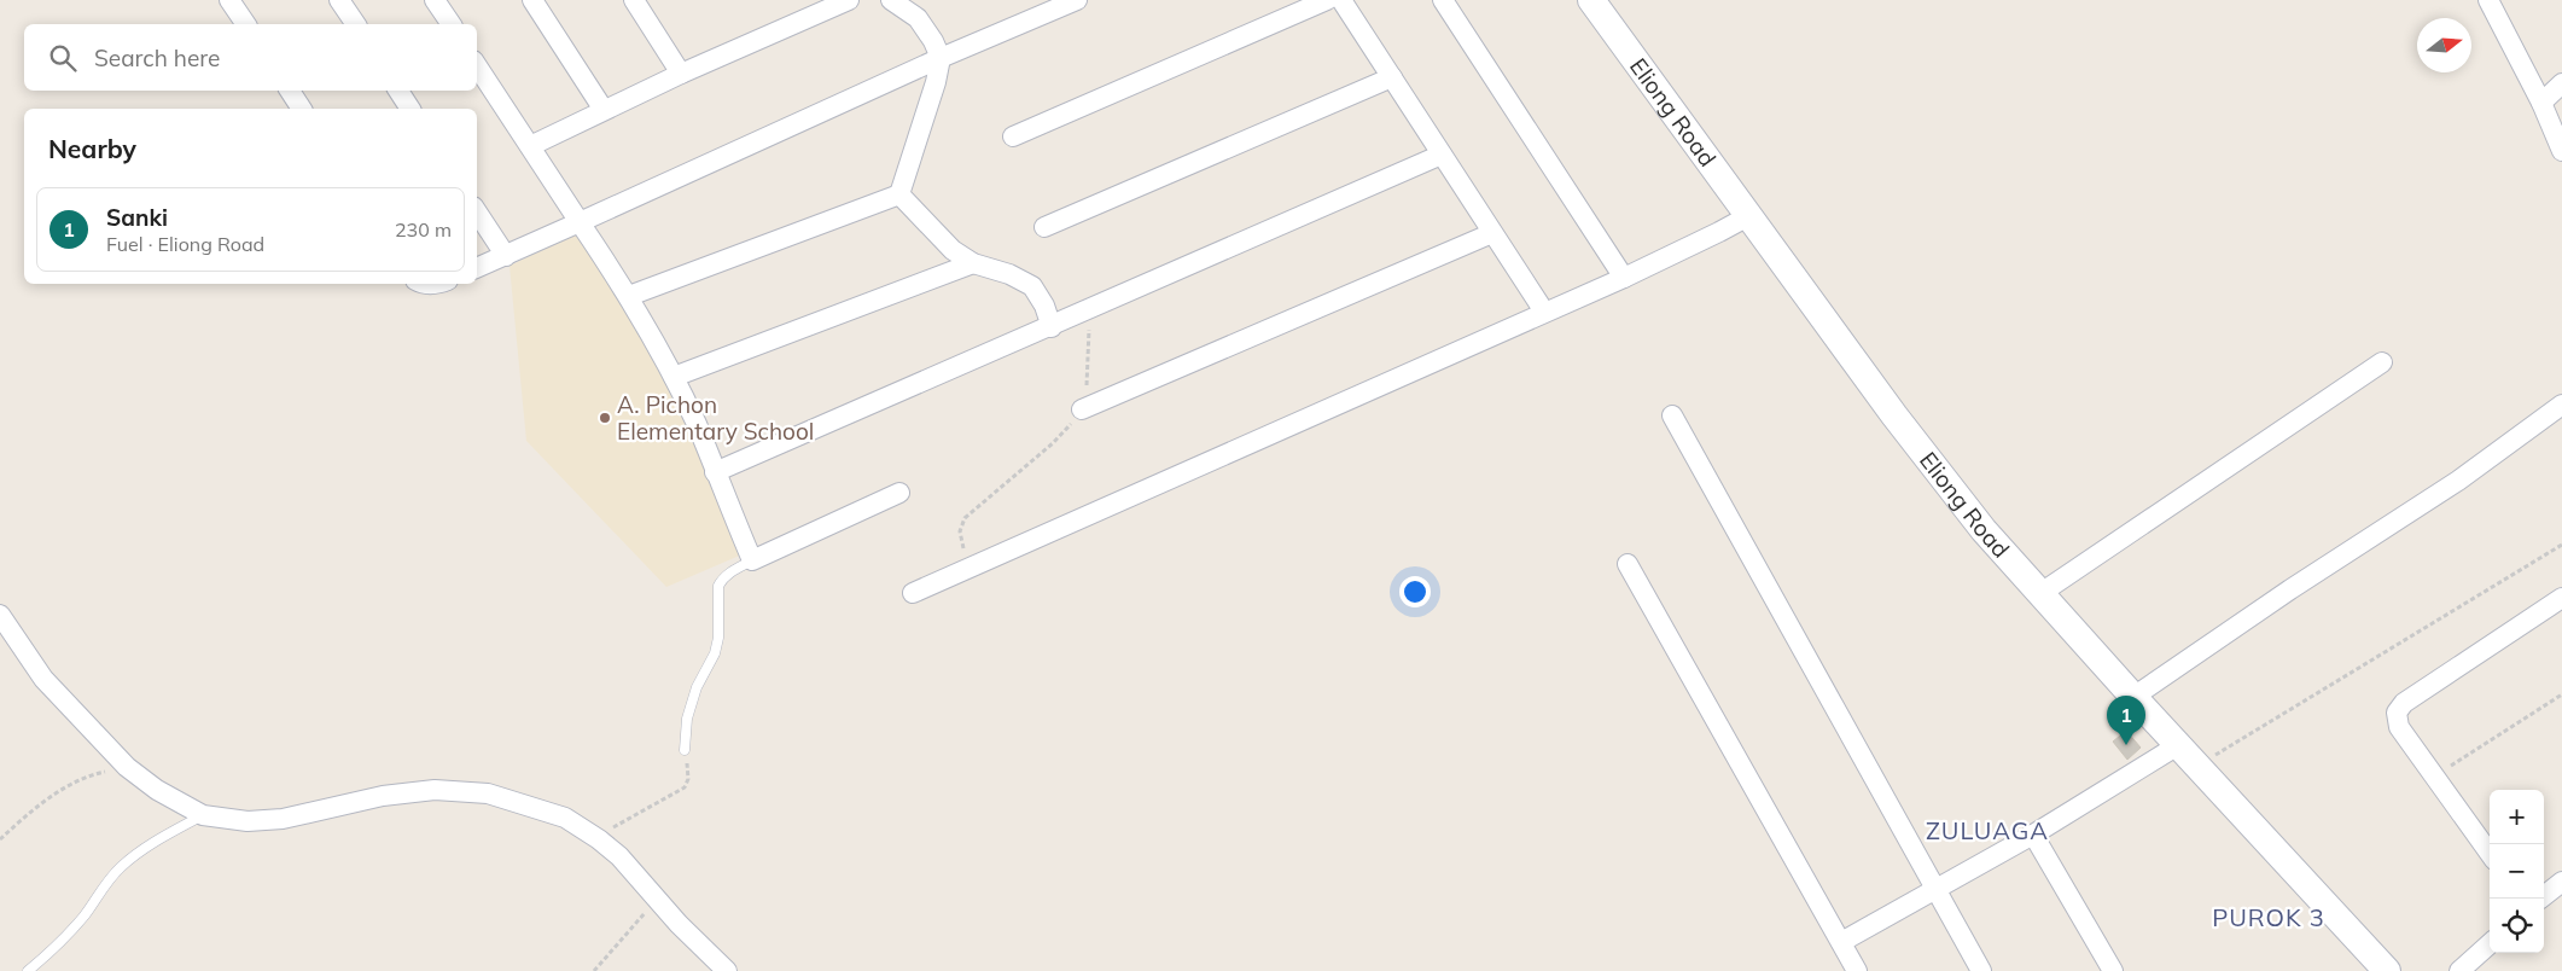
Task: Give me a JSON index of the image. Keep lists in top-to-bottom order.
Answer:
{
  "streets": {
    "main road": ["Eliong Road"]
  },
  "districts": ["ZULUAGA", "PUROK 3"],
  "places": ["A. Pichon Elementary School"],
  "north": "right",
  "page": {
    "search": "Search here",
    "heading": "Nearby",
    "list": [
      {
        "mark": "1",
        "name": "Sanki",
        "note": "Fuel · Eliong Road",
        "value": "230 m"
      }
    ],
    "pins": "1",
    "map_buttons": ["+", "−"]
  }
}
